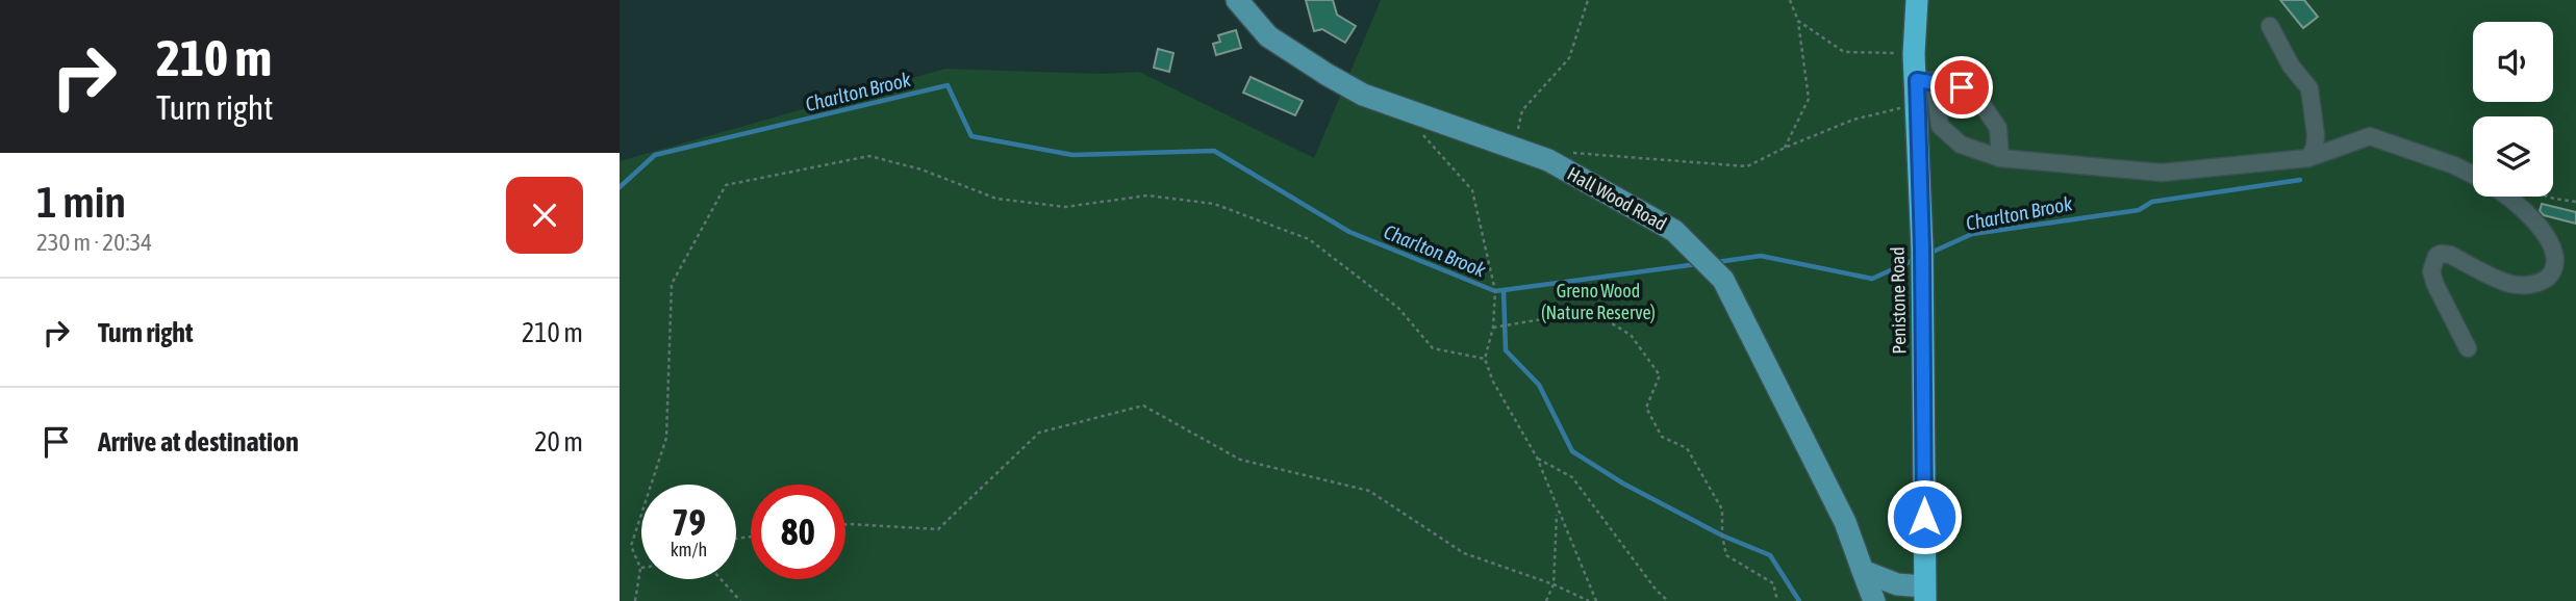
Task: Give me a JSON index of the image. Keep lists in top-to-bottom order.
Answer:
{
  "streets": {
    "highway": ["Penistone Road"],
    "main road": ["Hall Wood Road"]
  },
  "water": ["Charlton Brook"],
  "parks": ["Greno Wood (Nature Reserve)"],
  "page": {
    "turn": ["210 m", "Turn right"],
    "heading": ["1 min", "230 m · 20:34"],
    "list": [
      {
        "name": "Turn right",
        "value": "210 m"
      },
      {
        "name": "Arrive at destination",
        "value": "20 m"
      }
    ],
    "speed": "79 km/h",
    "limit": "80"
  }
}
